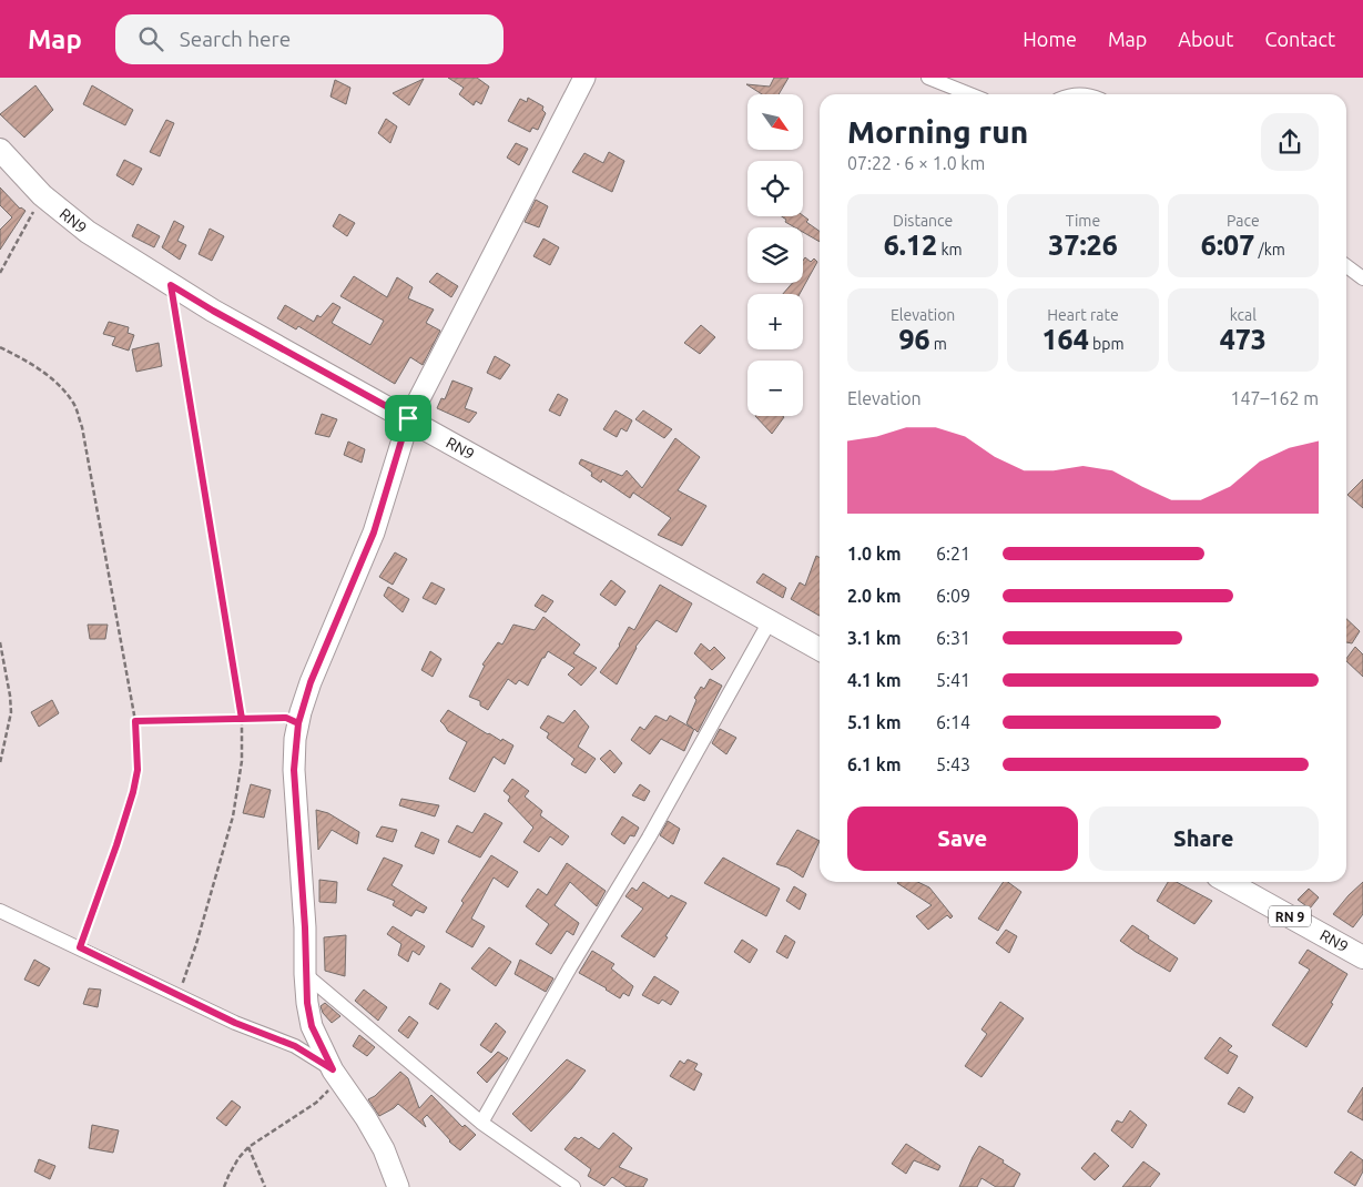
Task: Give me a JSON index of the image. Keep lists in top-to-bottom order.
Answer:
{
  "streets": {
    "main road": ["RN9", "RN 9"]
  },
  "north": "bottom right",
  "page": {
    "header": "Map",
    "search": "Search here",
    "nav": [
      "Home",
      "Map",
      "About",
      "Contact"
    ],
    "map_buttons": ["+", "−"],
    "heading": ["Morning run", "07:22 · 6 × 1.0 km"],
    "stats": [
      ["Distance", "6.12 km"],
      ["Time", "37:26"],
      ["Pace", "6:07 /km"],
      ["Elevation", "96 m"],
      ["Heart rate", "164 bpm"],
      ["kcal", "473"]
    ],
    "chart": ["Elevation", "147–162 m"],
    "list": [
      {
        "name": "1.0 km",
        "note": "6:21"
      },
      {
        "name": "2.0 km",
        "note": "6:09"
      },
      {
        "name": "3.1 km",
        "note": "6:31"
      },
      {
        "name": "4.1 km",
        "note": "5:41"
      },
      {
        "name": "5.1 km",
        "note": "6:14"
      },
      {
        "name": "6.1 km",
        "note": "5:43"
      }
    ],
    "buttons": ["Save", "Share"]
  }
}
